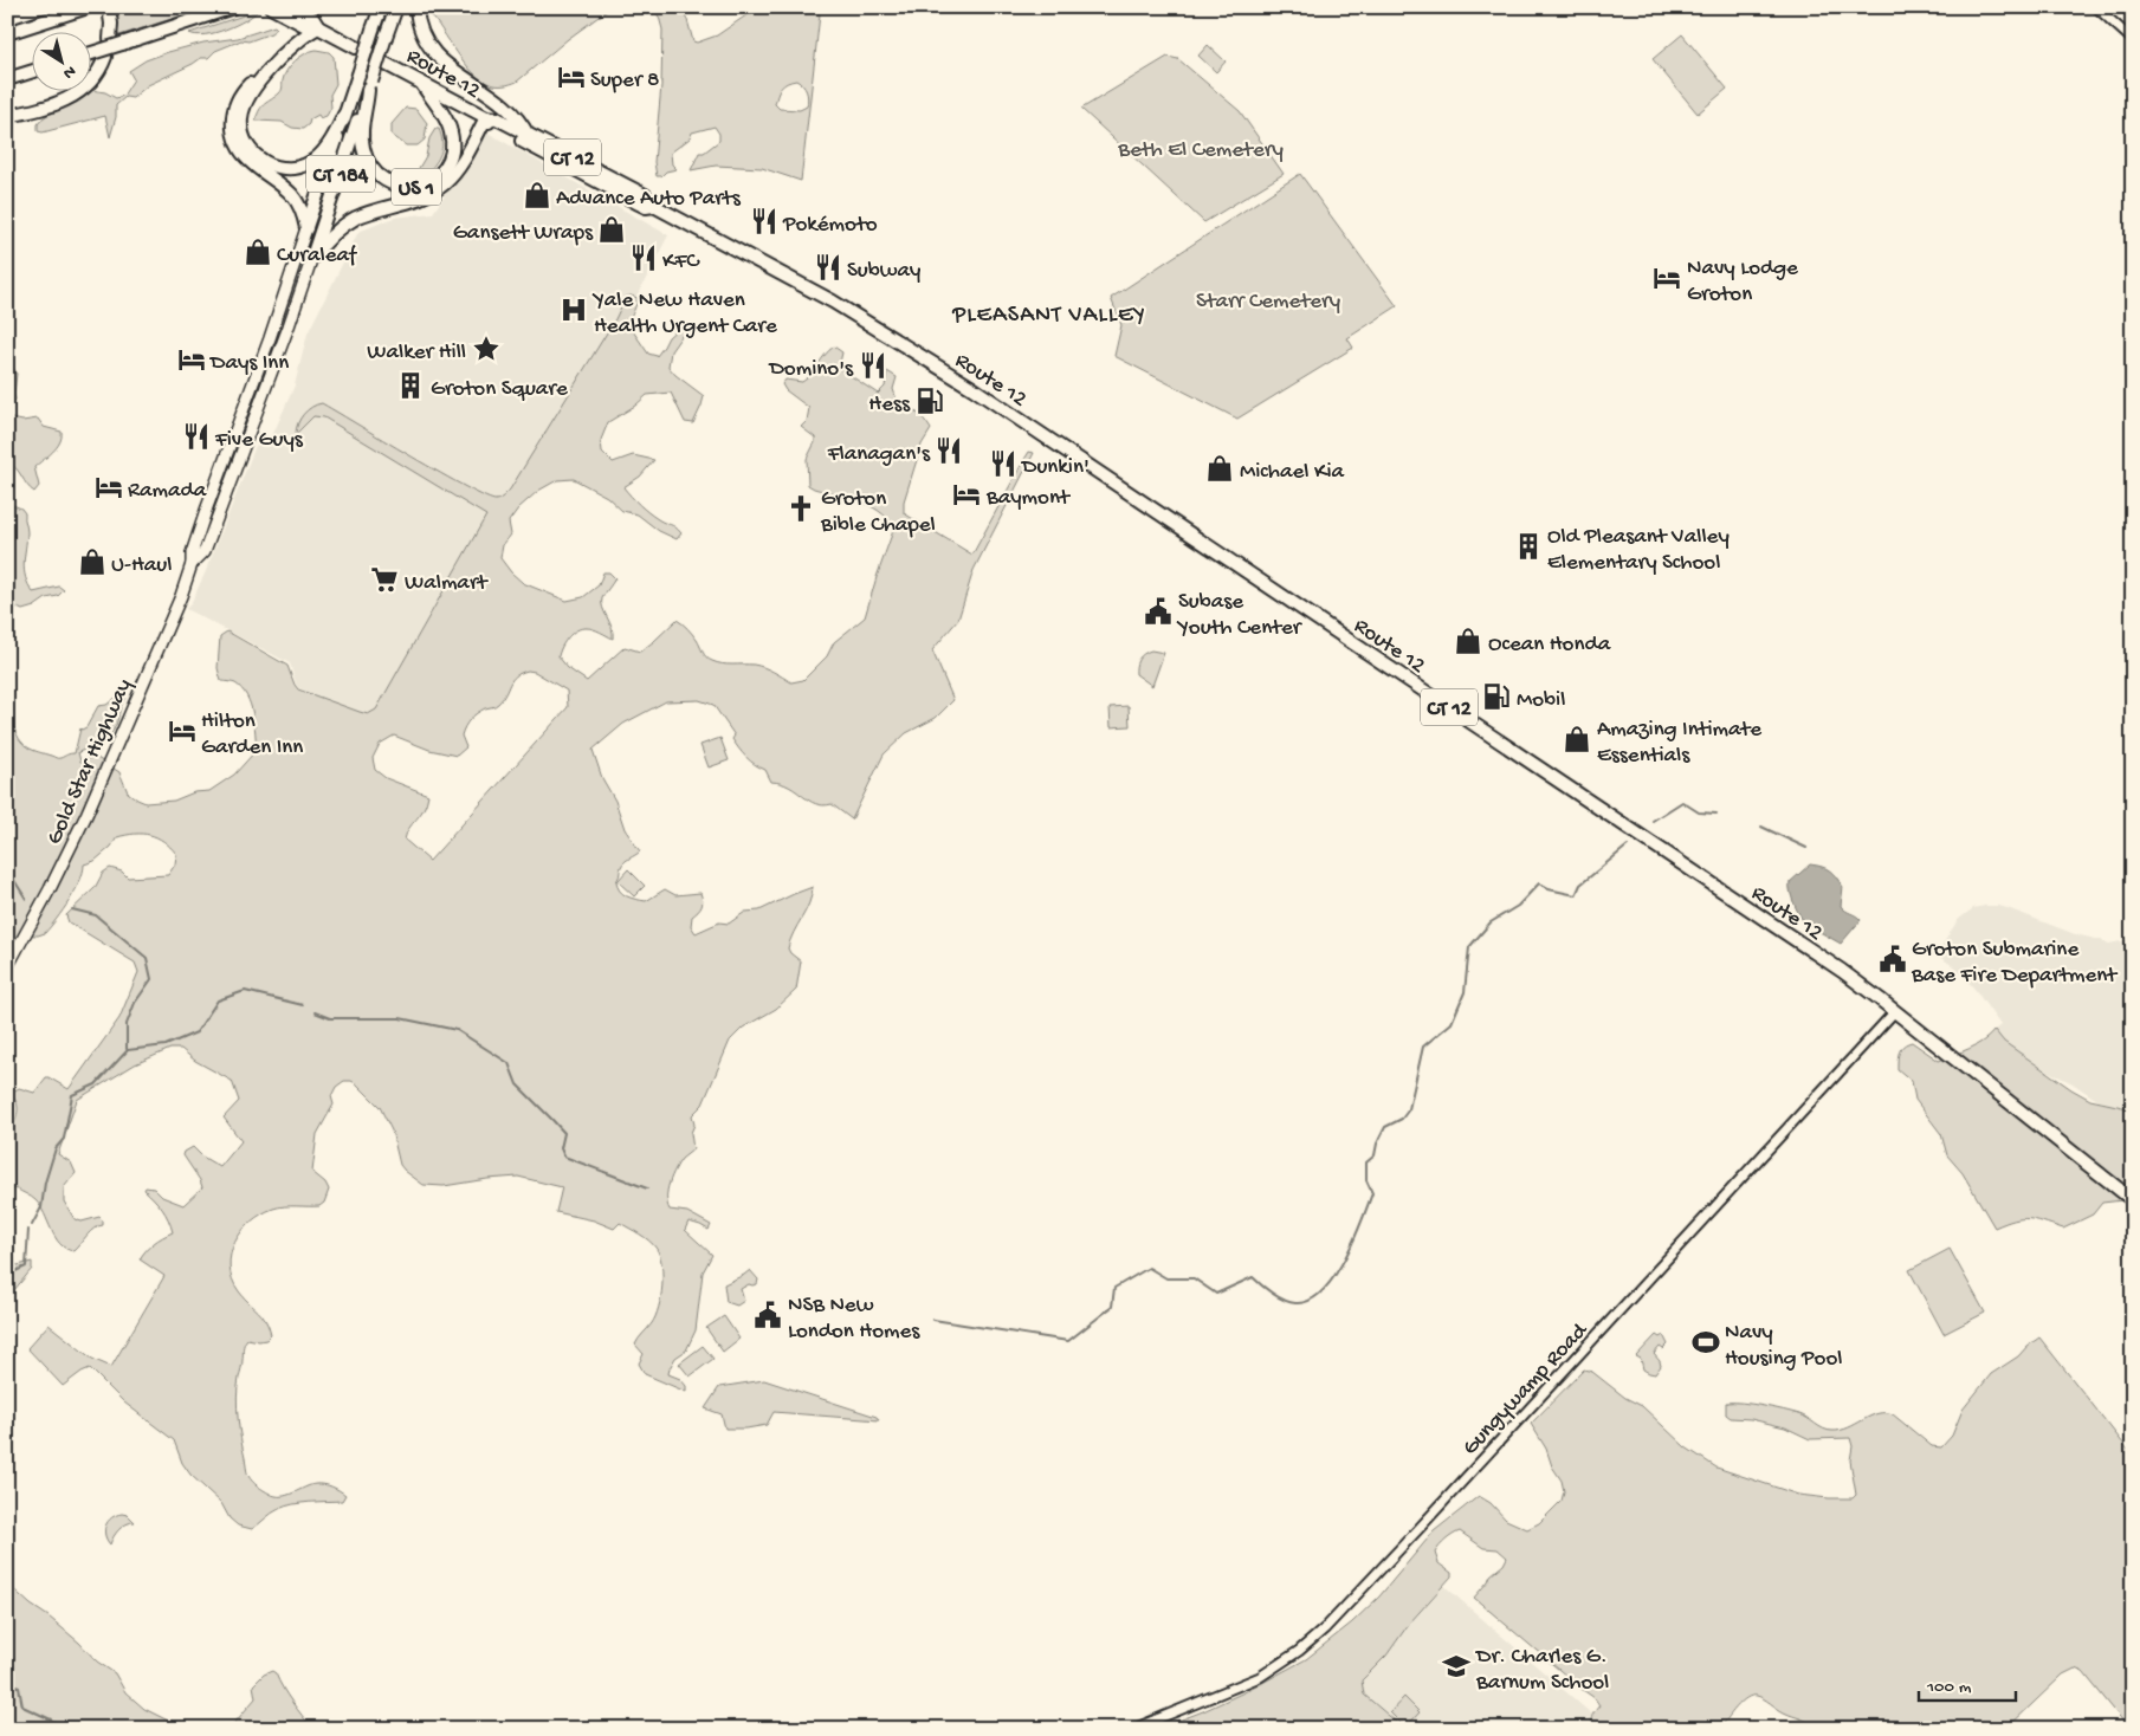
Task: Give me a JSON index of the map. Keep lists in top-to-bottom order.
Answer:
{
  "streets": {
    "highway": [
      "Route 12",
      "CT 12",
      "CT 184",
      "US 1"
    ],
    "main road": ["Gold Star Highway"],
    "street": ["Gungywamp Road"]
  },
  "crossings": [
    ["Route 12", "US 1"],
    ["Route 12", "Gungywamp Road"],
    ["CT 184", "US 1"],
    ["CT 184", "Gold Star Highway"]
  ],
  "districts": ["PLEASANT VALLEY"],
  "parks": ["Beth El Cemetery", "Starr Cemetery"],
  "places": {
    "hotel": [
      "Super 8",
      "Navy Lodge Groton",
      "Days Inn",
      "Ramada",
      "Baymont",
      "Hilton Garden Inn"
    ],
    "shop": [
      "Advance Auto Parts",
      "Gansett Wraps",
      "Curaleaf",
      "Michael Kia",
      "U-Haul",
      "Ocean Honda",
      "Amazing Intimate Essentials"
    ],
    "restaurant": [
      "Pokémoto",
      "KFC",
      "Subway",
      "Domino's",
      "Five Guys",
      "Flanagan's",
      "Dunkin'"
    ],
    "hospital": ["Yale New Haven Health Urgent Care"],
    "place": ["Walker Hill"],
    "building": ["Groton Square", "Old Pleasant Valley Elementary School"],
    "fuel station": ["Hess", "Mobil"],
    "church": ["Groton Bible Chapel"],
    "supermarket": ["Walmart"],
    "public building": ["Subase Youth Center", "Groton Submarine Base Fire Department", "NSB New London Homes"],
    "sports": ["Navy Housing Pool"],
    "school or university": ["Dr. Charles G. Barnum School"]
  },
  "scale_bar": "100 m",
  "north": "bottom right"
}
